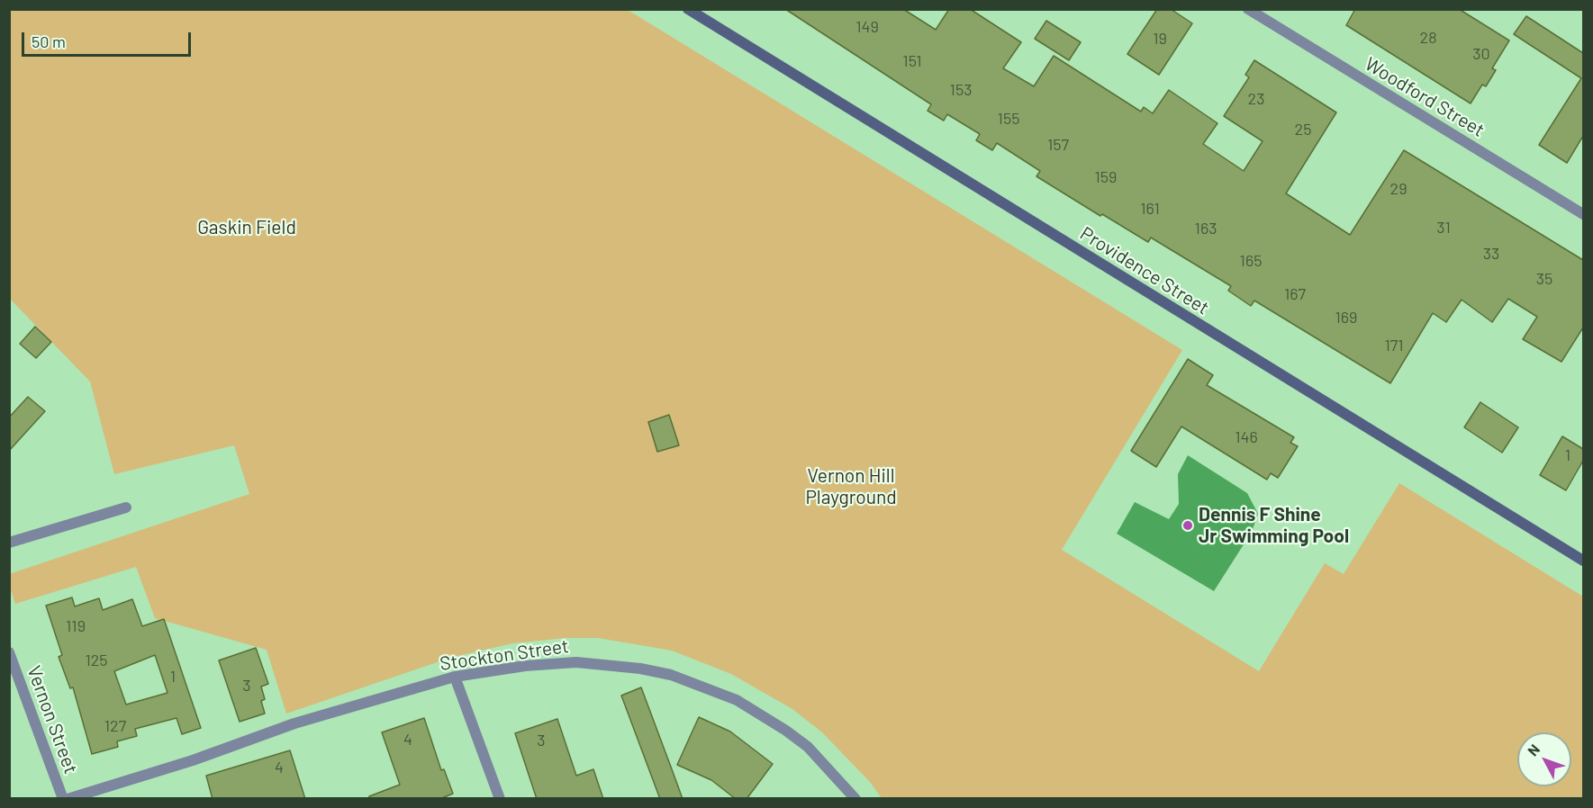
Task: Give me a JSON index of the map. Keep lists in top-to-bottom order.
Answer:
{
  "streets": {
    "main road": ["Providence Street"],
    "street": ["Woodford Street", "Stockton Street", "Vernon Street"]
  },
  "parks": ["Gaskin Field", "Vernon Hill Playground"],
  "places": ["Dennis F Shine Jr Swimming Pool"],
  "house_numbers": [
    "149",
    "28",
    "19",
    "30",
    "151",
    "153",
    "23",
    "155",
    "25",
    "157",
    "159",
    "29",
    "161",
    "31",
    "163",
    "33",
    "165",
    "35",
    "167",
    "169",
    "171",
    "146",
    "1",
    "119",
    "125",
    "1",
    "3",
    "127",
    "4",
    "3",
    "4"
  ],
  "scale_bar": "50 m",
  "north": "top left"
}
